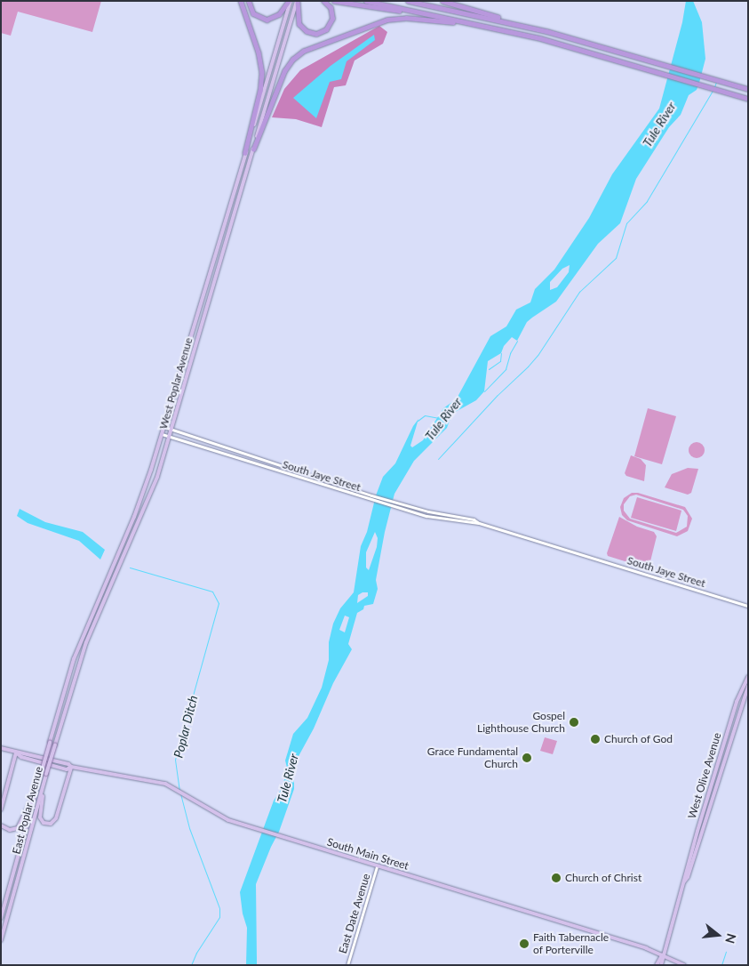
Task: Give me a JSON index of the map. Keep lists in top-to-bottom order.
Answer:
{
  "streets": {
    "main road": [
      "West Poplar Avenue",
      "West Olive Avenue",
      "East Poplar Avenue",
      "South Main Street"
    ],
    "street": ["South Jaye Street", "East Date Avenue"]
  },
  "crossings": [
    ["West Poplar Avenue", "South Jaye Street"],
    ["West Poplar Avenue", "East Poplar Avenue"],
    ["West Olive Avenue", "South Main Street"],
    ["South Main Street", "East Date Avenue"]
  ],
  "water": ["Tule River", "Poplar Ditch"],
  "places": [
    "Gospel Lighthouse Church",
    "Church of God",
    "Grace Fundamental Church",
    "Church of Christ",
    "Faith Tabernacle of Porterville"
  ],
  "north": "right"
}
